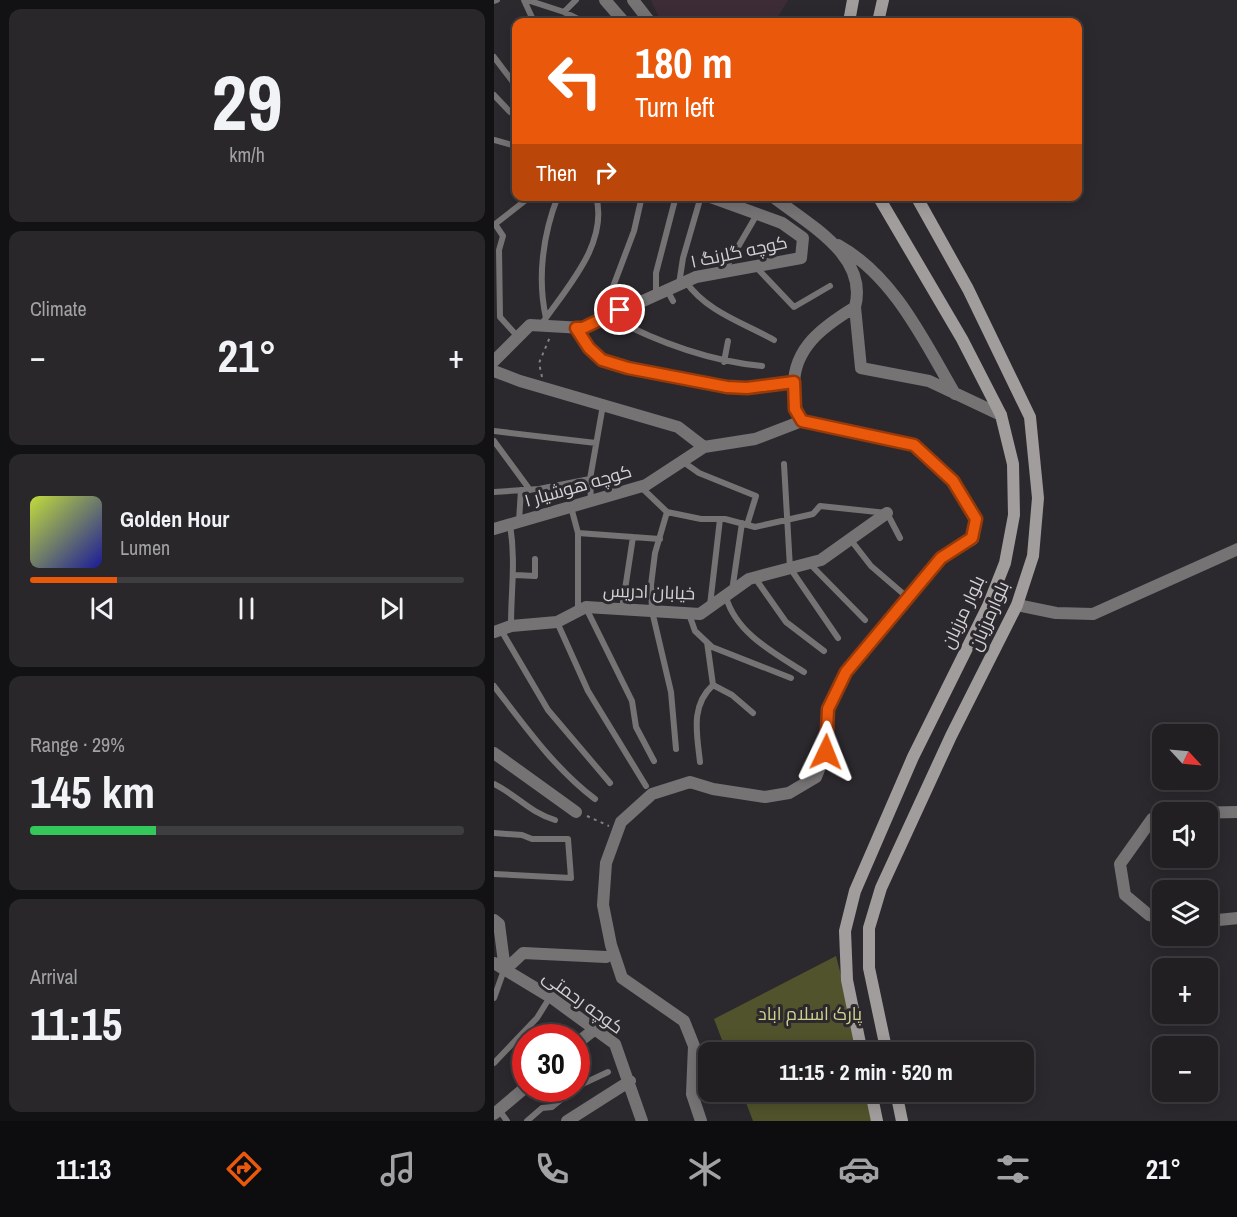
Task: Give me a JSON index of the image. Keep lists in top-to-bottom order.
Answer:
{
  "streets": {
    "main road": ["بلوار مرزبان", "بلوارمرزبان"],
    "street": [
      "کوچه گلرنگ ۱",
      "کوچه هوشیار ۱",
      "خیابان ادریس",
      "کوچه رحمتی"
    ]
  },
  "parks": ["پارک اسلام اباد"],
  "north": "bottom right",
  "page": {
    "tile": [
      ["29", "km/h"],
      "Climate",
      ["Range · 29%", "145 km"],
      ["Arrival", "11:15"]
    ],
    "turn": ["180 m", "Turn left"],
    "then": "Then",
    "heat": ["−", "21°", "+"],
    "song": ["Golden Hour", "Lumen"],
    "map_buttons": ["+", "−"],
    "limit": "30",
    "trip": "11:15 · 2 min · 520 m",
    "tabs": ["11:13", "21°"]
  }
}
